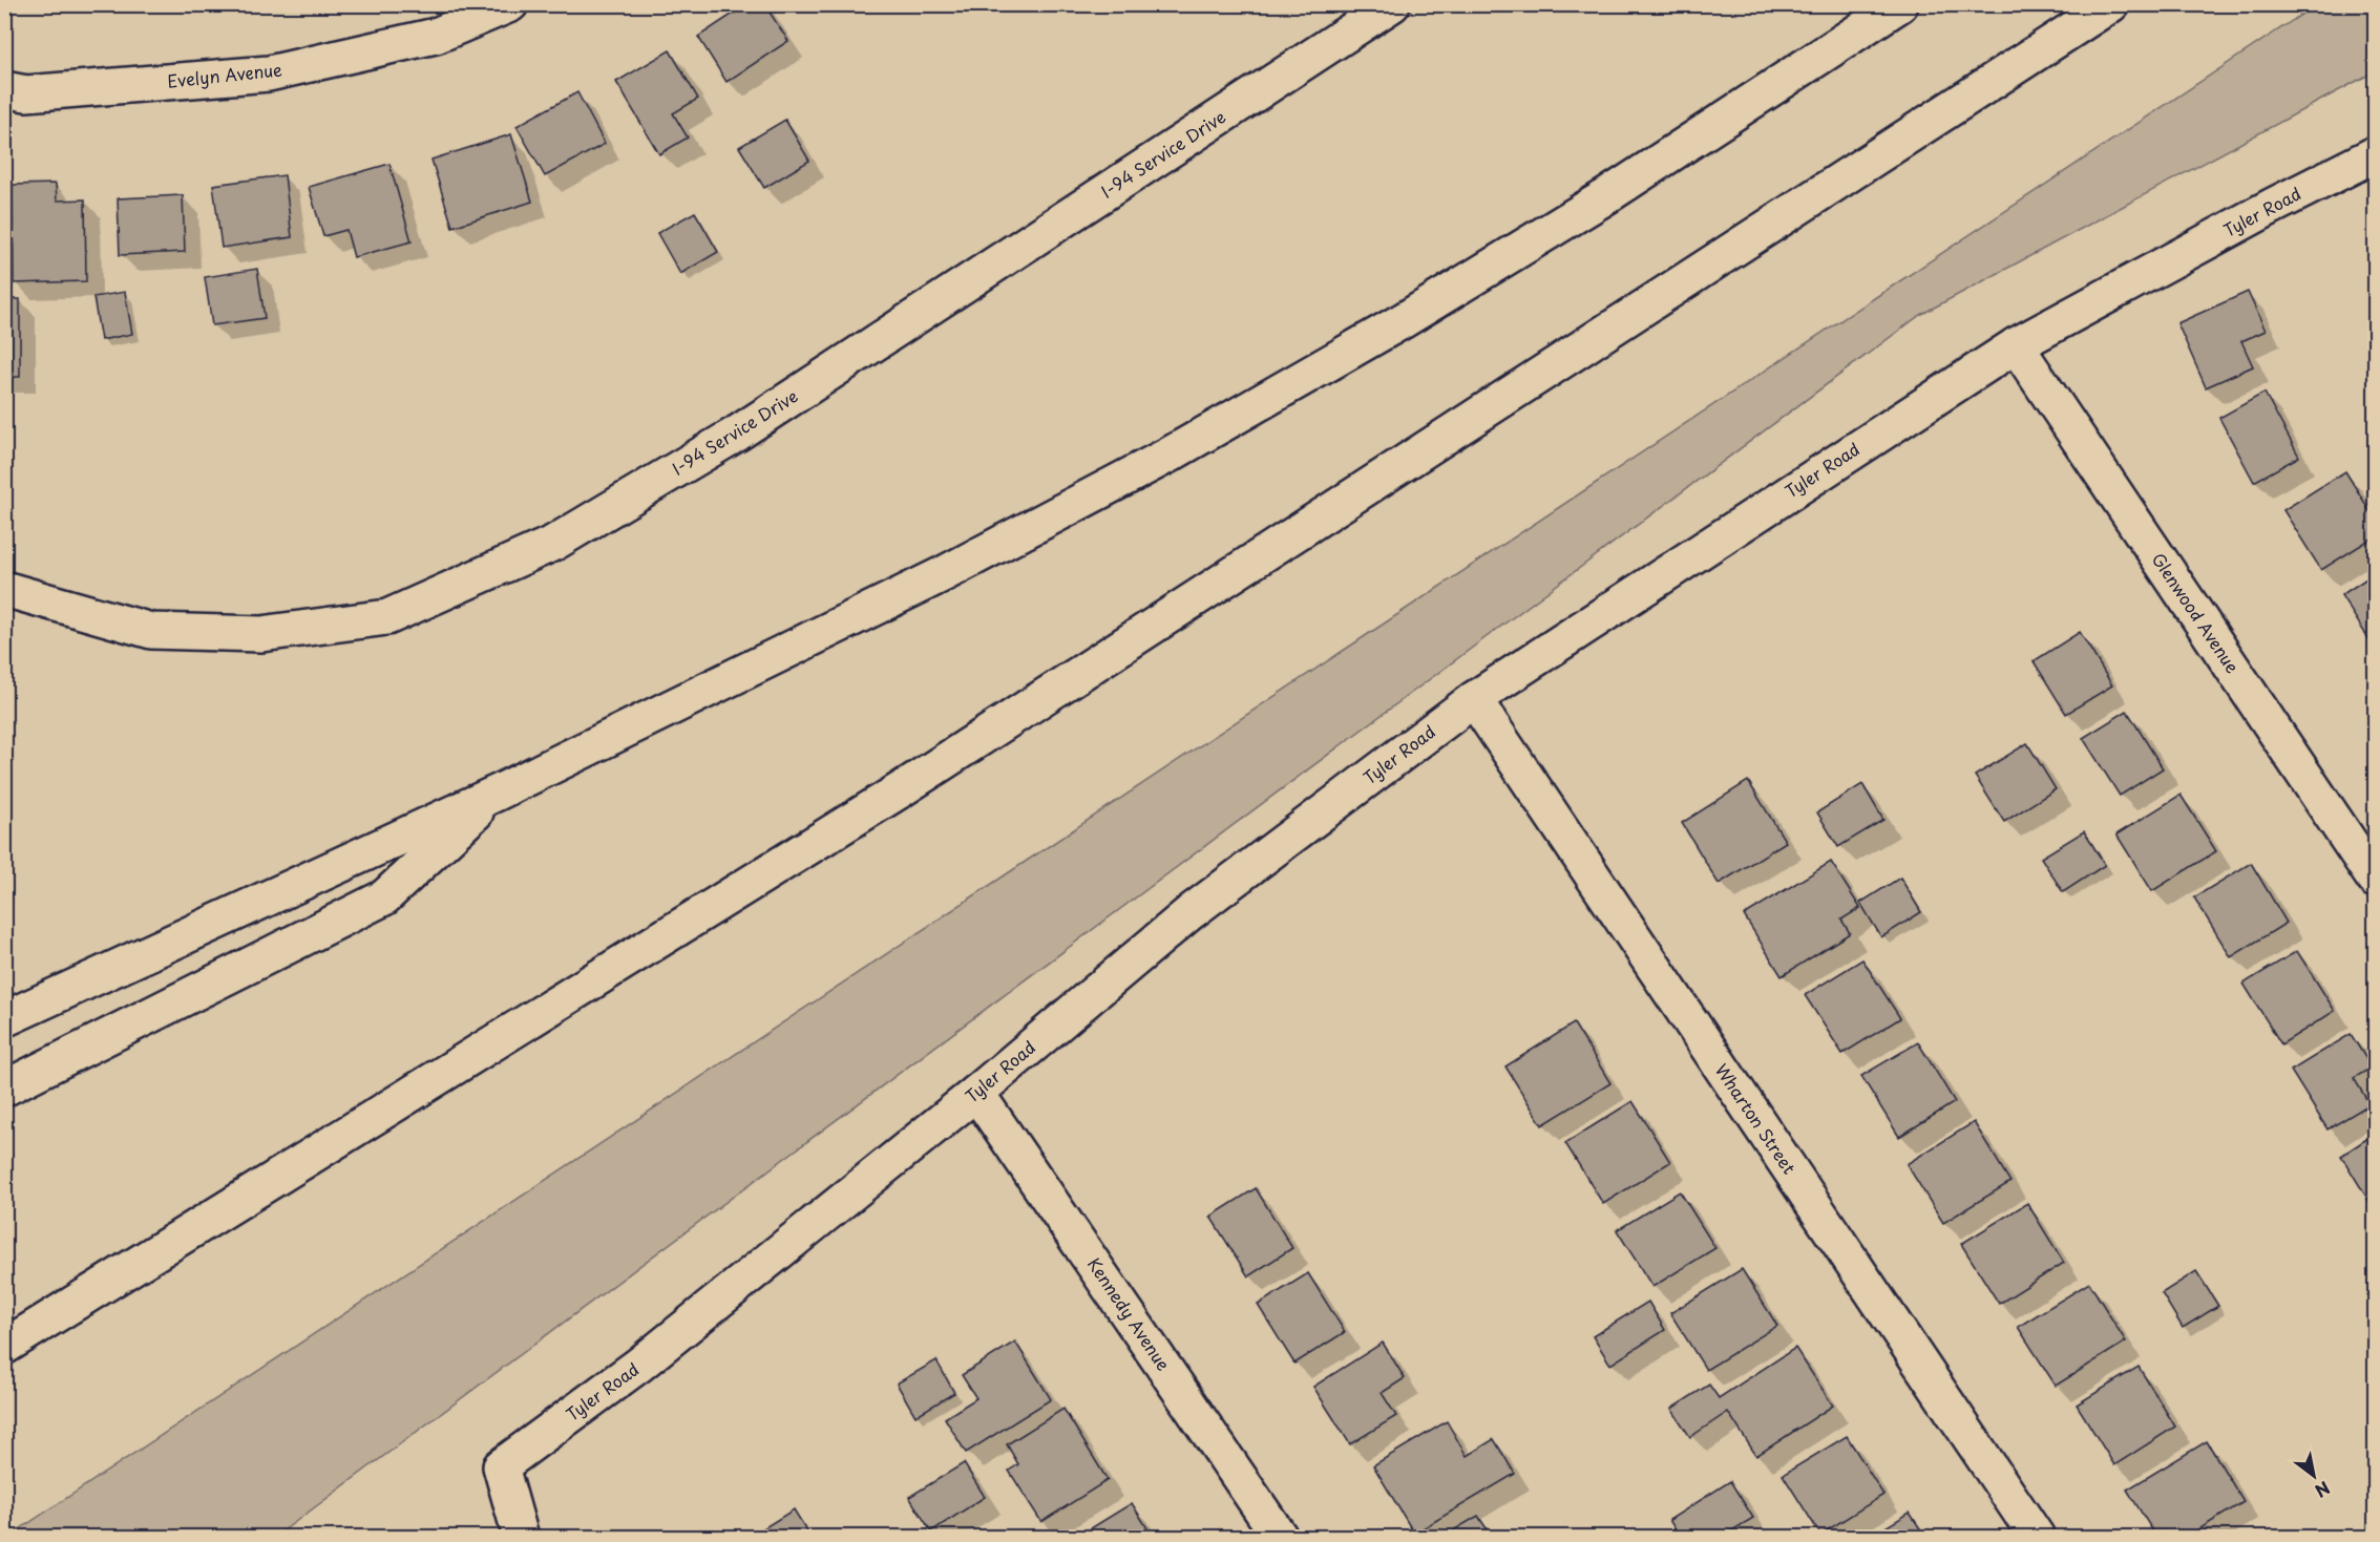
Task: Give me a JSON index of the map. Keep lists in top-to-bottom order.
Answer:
{
  "streets": {
    "main road": [
      "Evelyn Avenue",
      "I-94 Service Drive",
      "Tyler Road",
      "Glenwood Avenue",
      "Wharton Street",
      "Kennedy Avenue"
    ]
  },
  "crossings": [
    ["Tyler Road", "Glenwood Avenue"],
    ["Tyler Road", "Wharton Street"],
    ["Tyler Road", "Kennedy Avenue"]
  ],
  "north": "bottom right"
}
